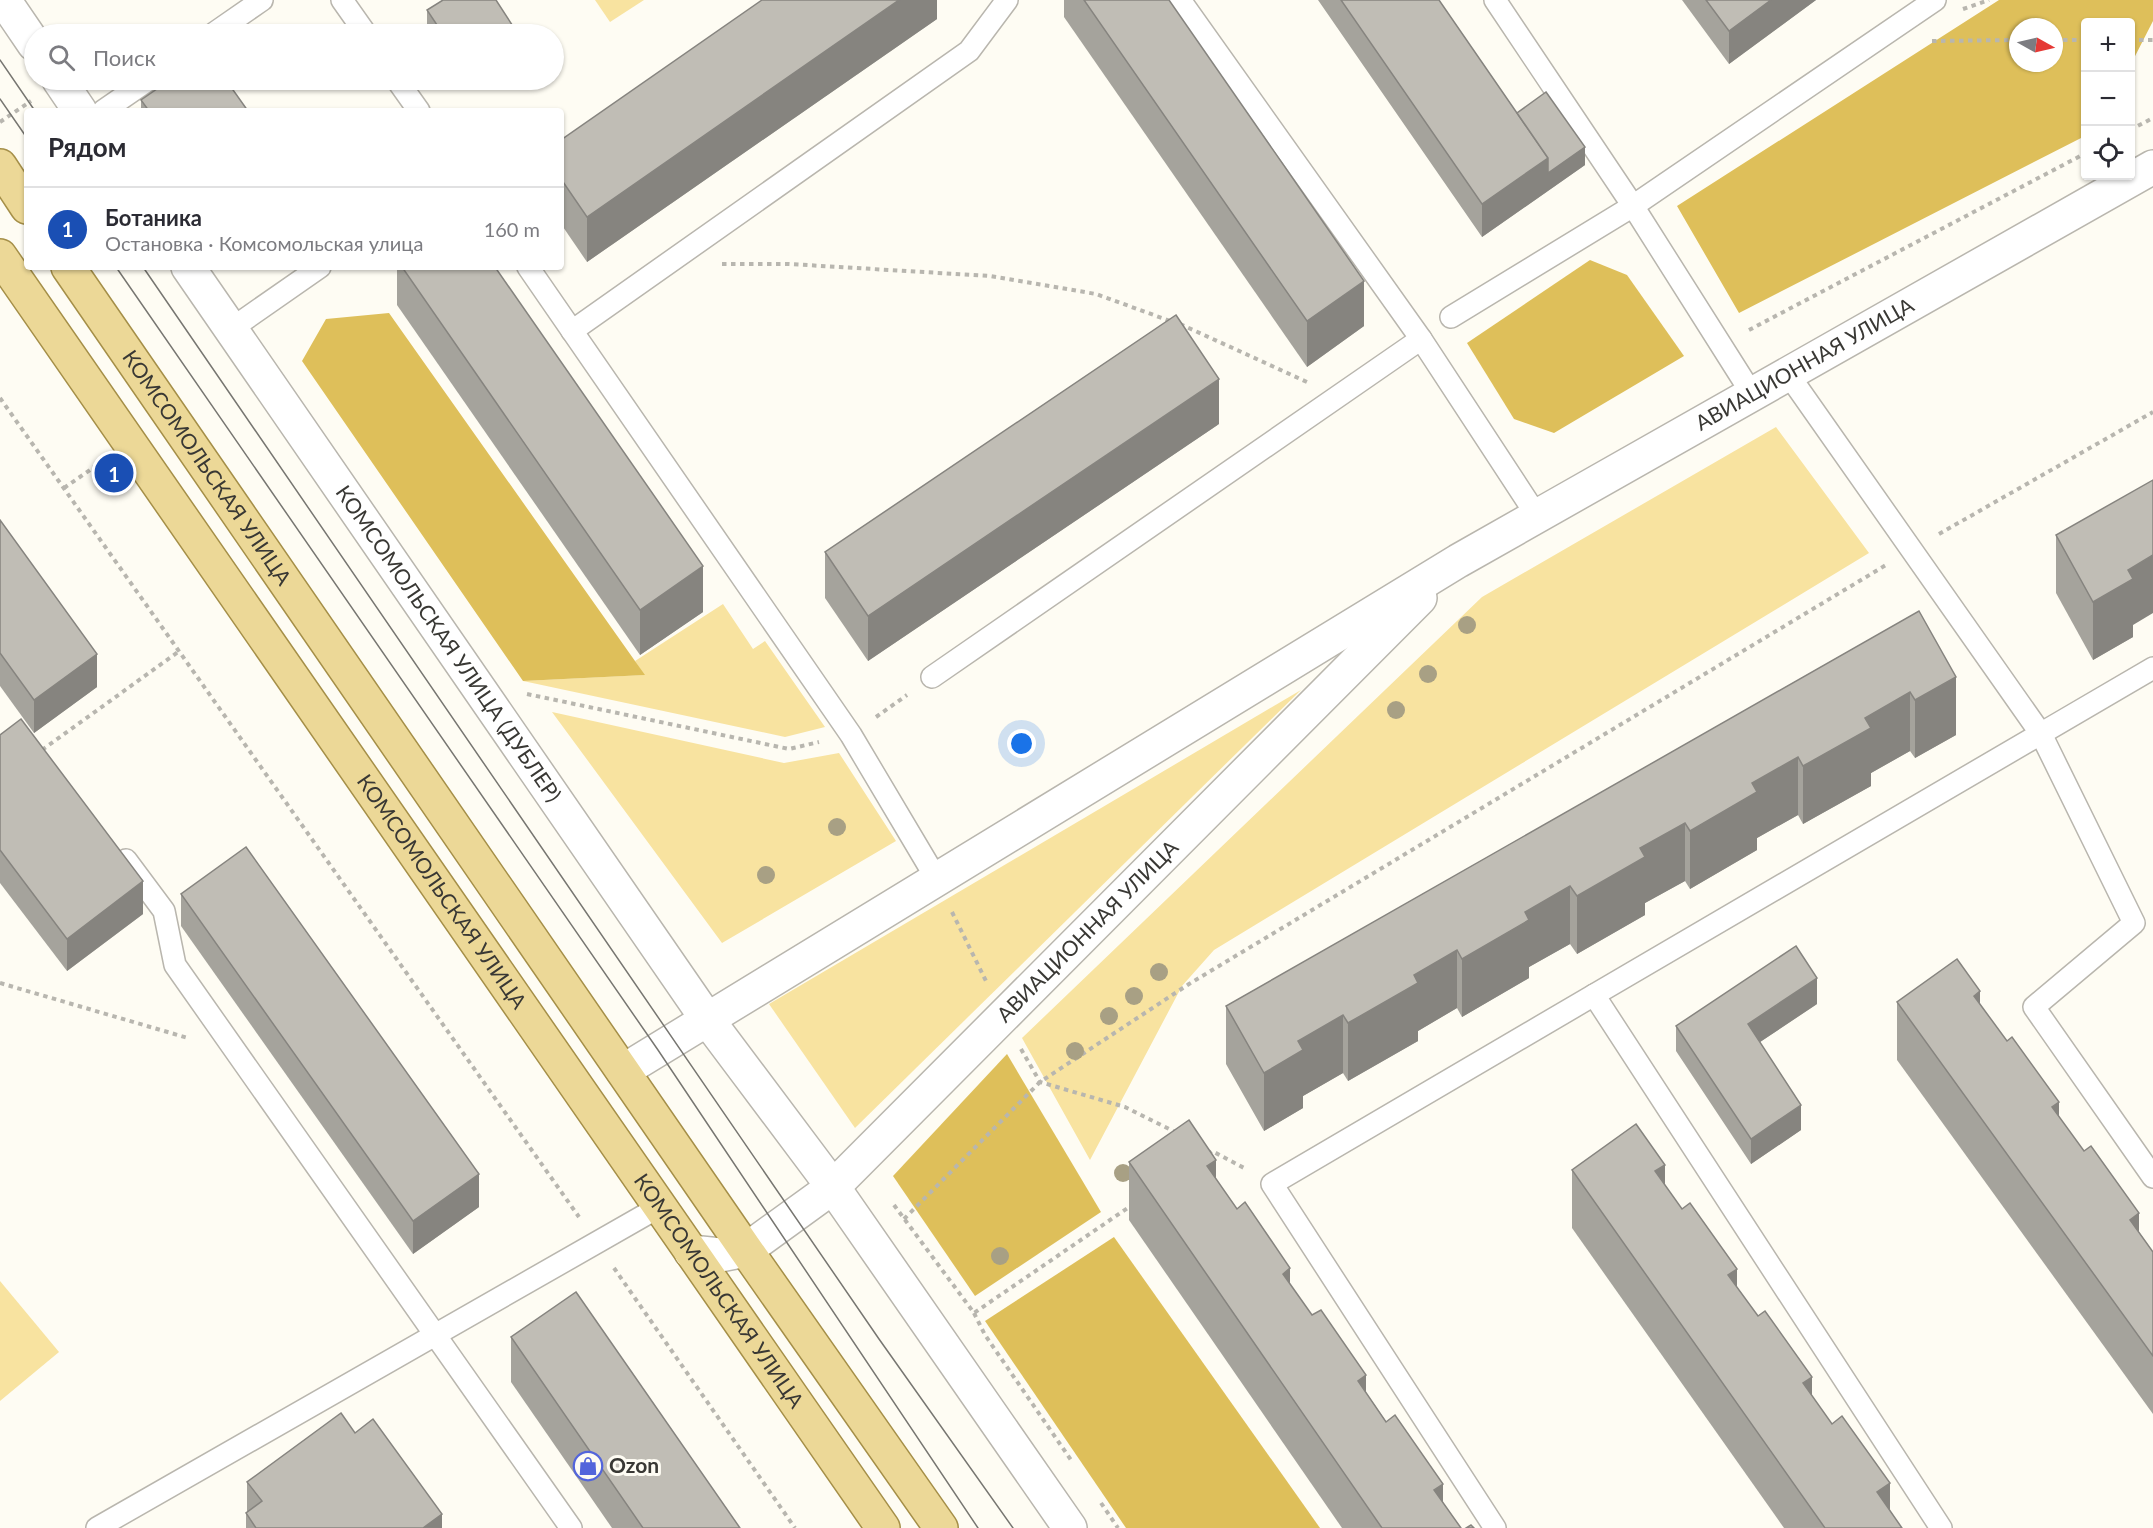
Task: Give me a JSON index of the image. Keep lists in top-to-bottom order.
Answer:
{
  "streets": {
    "main road": ["АВИАЦИОННАЯ УЛИЦА", "КОМСОМОЛЬСКАЯ УЛИЦА", "КОМСОМОЛЬСКАЯ УЛИЦА (ДУБЛЕР)"]
  },
  "crossings": [
    ["АВИАЦИОННАЯ УЛИЦА", "КОМСОМОЛЬСКАЯ УЛИЦА"],
    ["АВИАЦИОННАЯ УЛИЦА", "КОМСОМОЛЬСКАЯ УЛИЦА (ДУБЛЕР)"]
  ],
  "places": {
    "shop": ["Ozon"]
  },
  "north": "right",
  "page": {
    "map_buttons": ["+", "−"],
    "search": "Поиск",
    "heading": "Рядом",
    "list": [
      {
        "mark": "1",
        "name": "Ботаника",
        "note": "Остановка · Комсомольская улица",
        "value": "160 m"
      }
    ],
    "pins": "1"
  }
}
